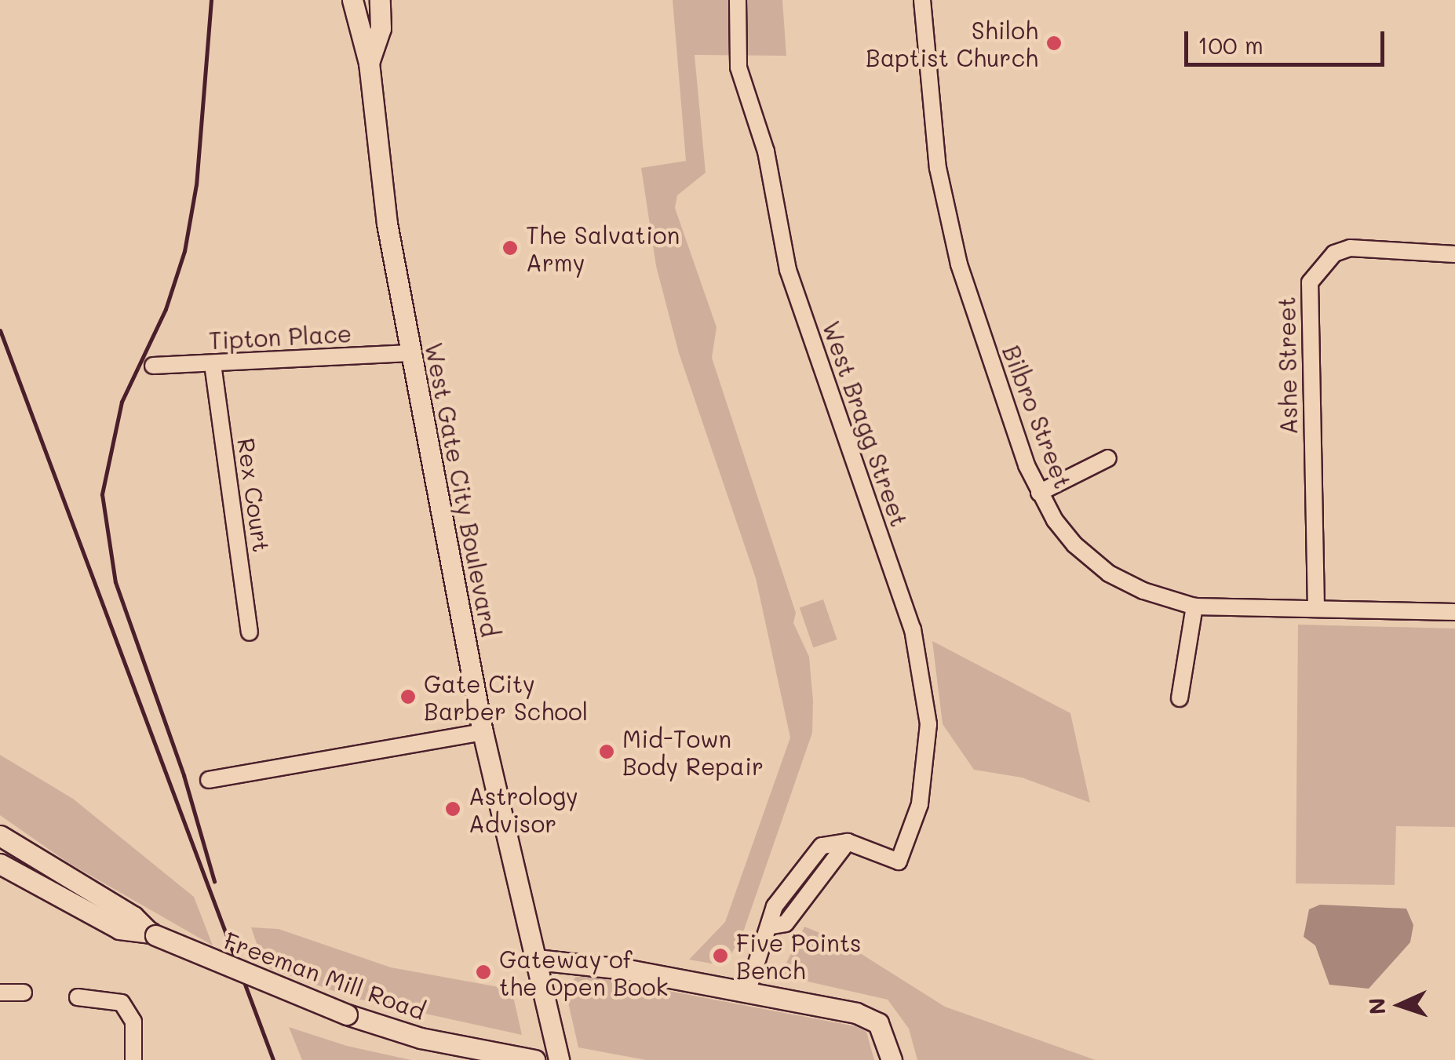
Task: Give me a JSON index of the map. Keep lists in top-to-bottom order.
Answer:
{
  "streets": {
    "main road": ["West Gate City Boulevard", "Freeman Mill Road"],
    "street": [
      "Tipton Place",
      "Ashe Street",
      "Bilbro Street",
      "West Bragg Street",
      "Rex Court"
    ]
  },
  "crossings": [
    ["Tipton Place", "West Gate City Boulevard"],
    ["Tipton Place", "Rex Court"],
    ["Ashe Street", "Bilbro Street"]
  ],
  "places": [
    "Shiloh Baptist Church",
    "The Salvation Army",
    "Gate City Barber School",
    "Mid-Town Body Repair",
    "Astrology Advisor",
    "Five Points Bench",
    "Gateway of the Open Book"
  ],
  "scale_bar": "100 m",
  "north": "left"
}
